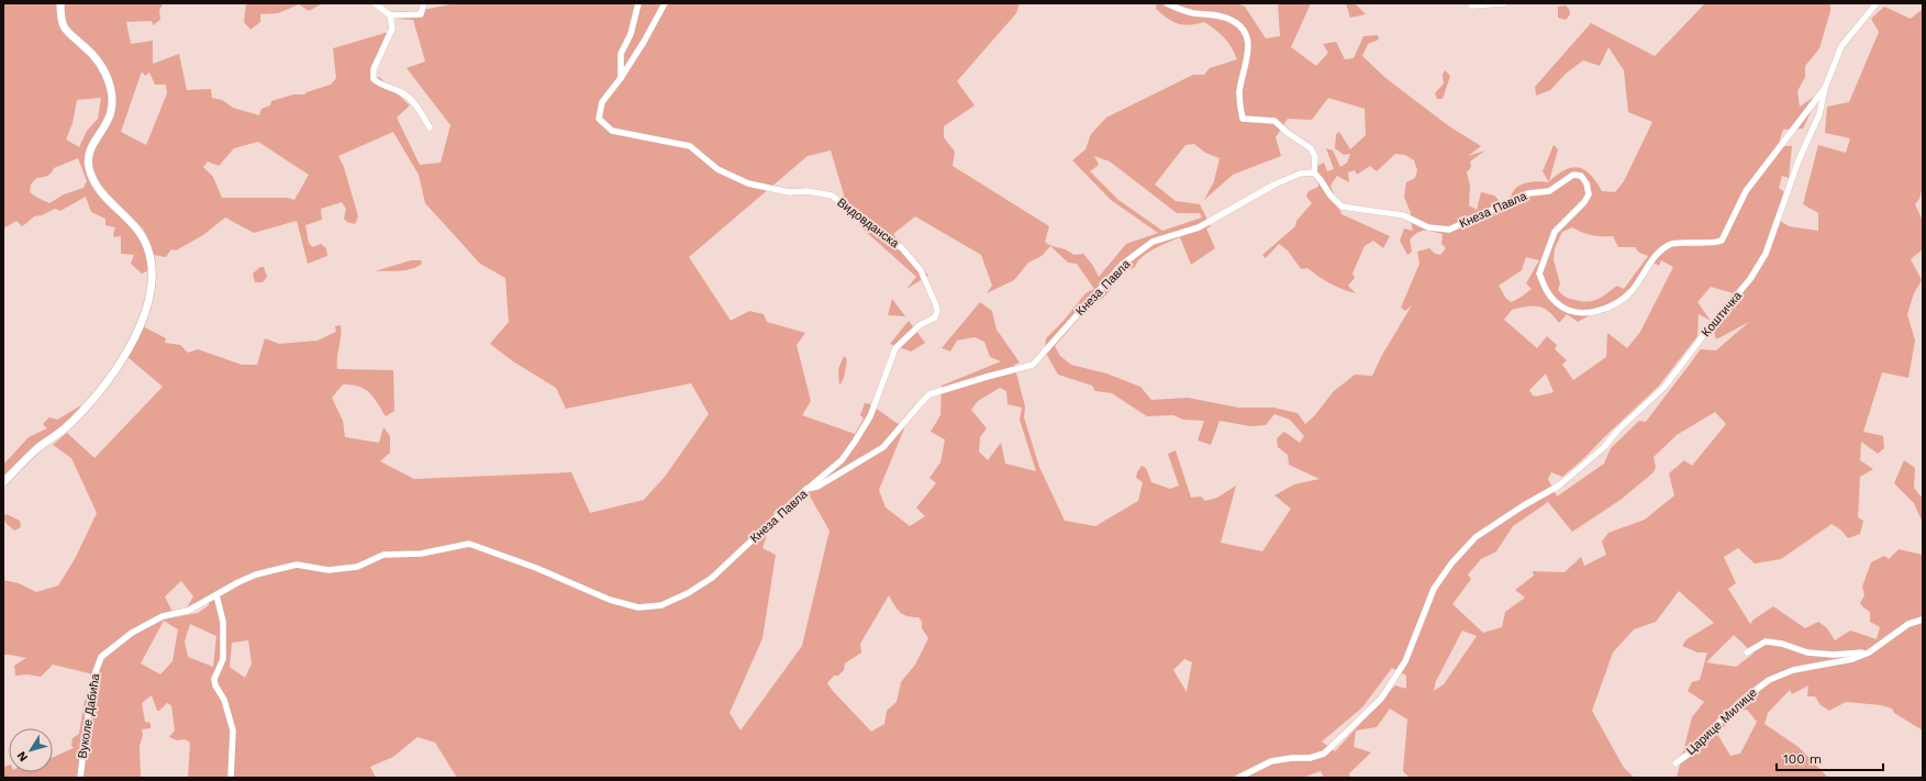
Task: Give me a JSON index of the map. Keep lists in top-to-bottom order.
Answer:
{
  "streets": {
    "street": [
      "Кнеза Павла",
      "Видовданска",
      "Коштичка",
      "Вуколе Дабића",
      "Царице Милице"
    ]
  },
  "crossings": [
    ["Кнеза Павла", "Видовданска"],
    ["Кнеза Павла", "Коштичка"],
    ["Кнеза Павла", "Вуколе Дабића"]
  ],
  "scale_bar": "100 m",
  "north": "bottom left"
}
